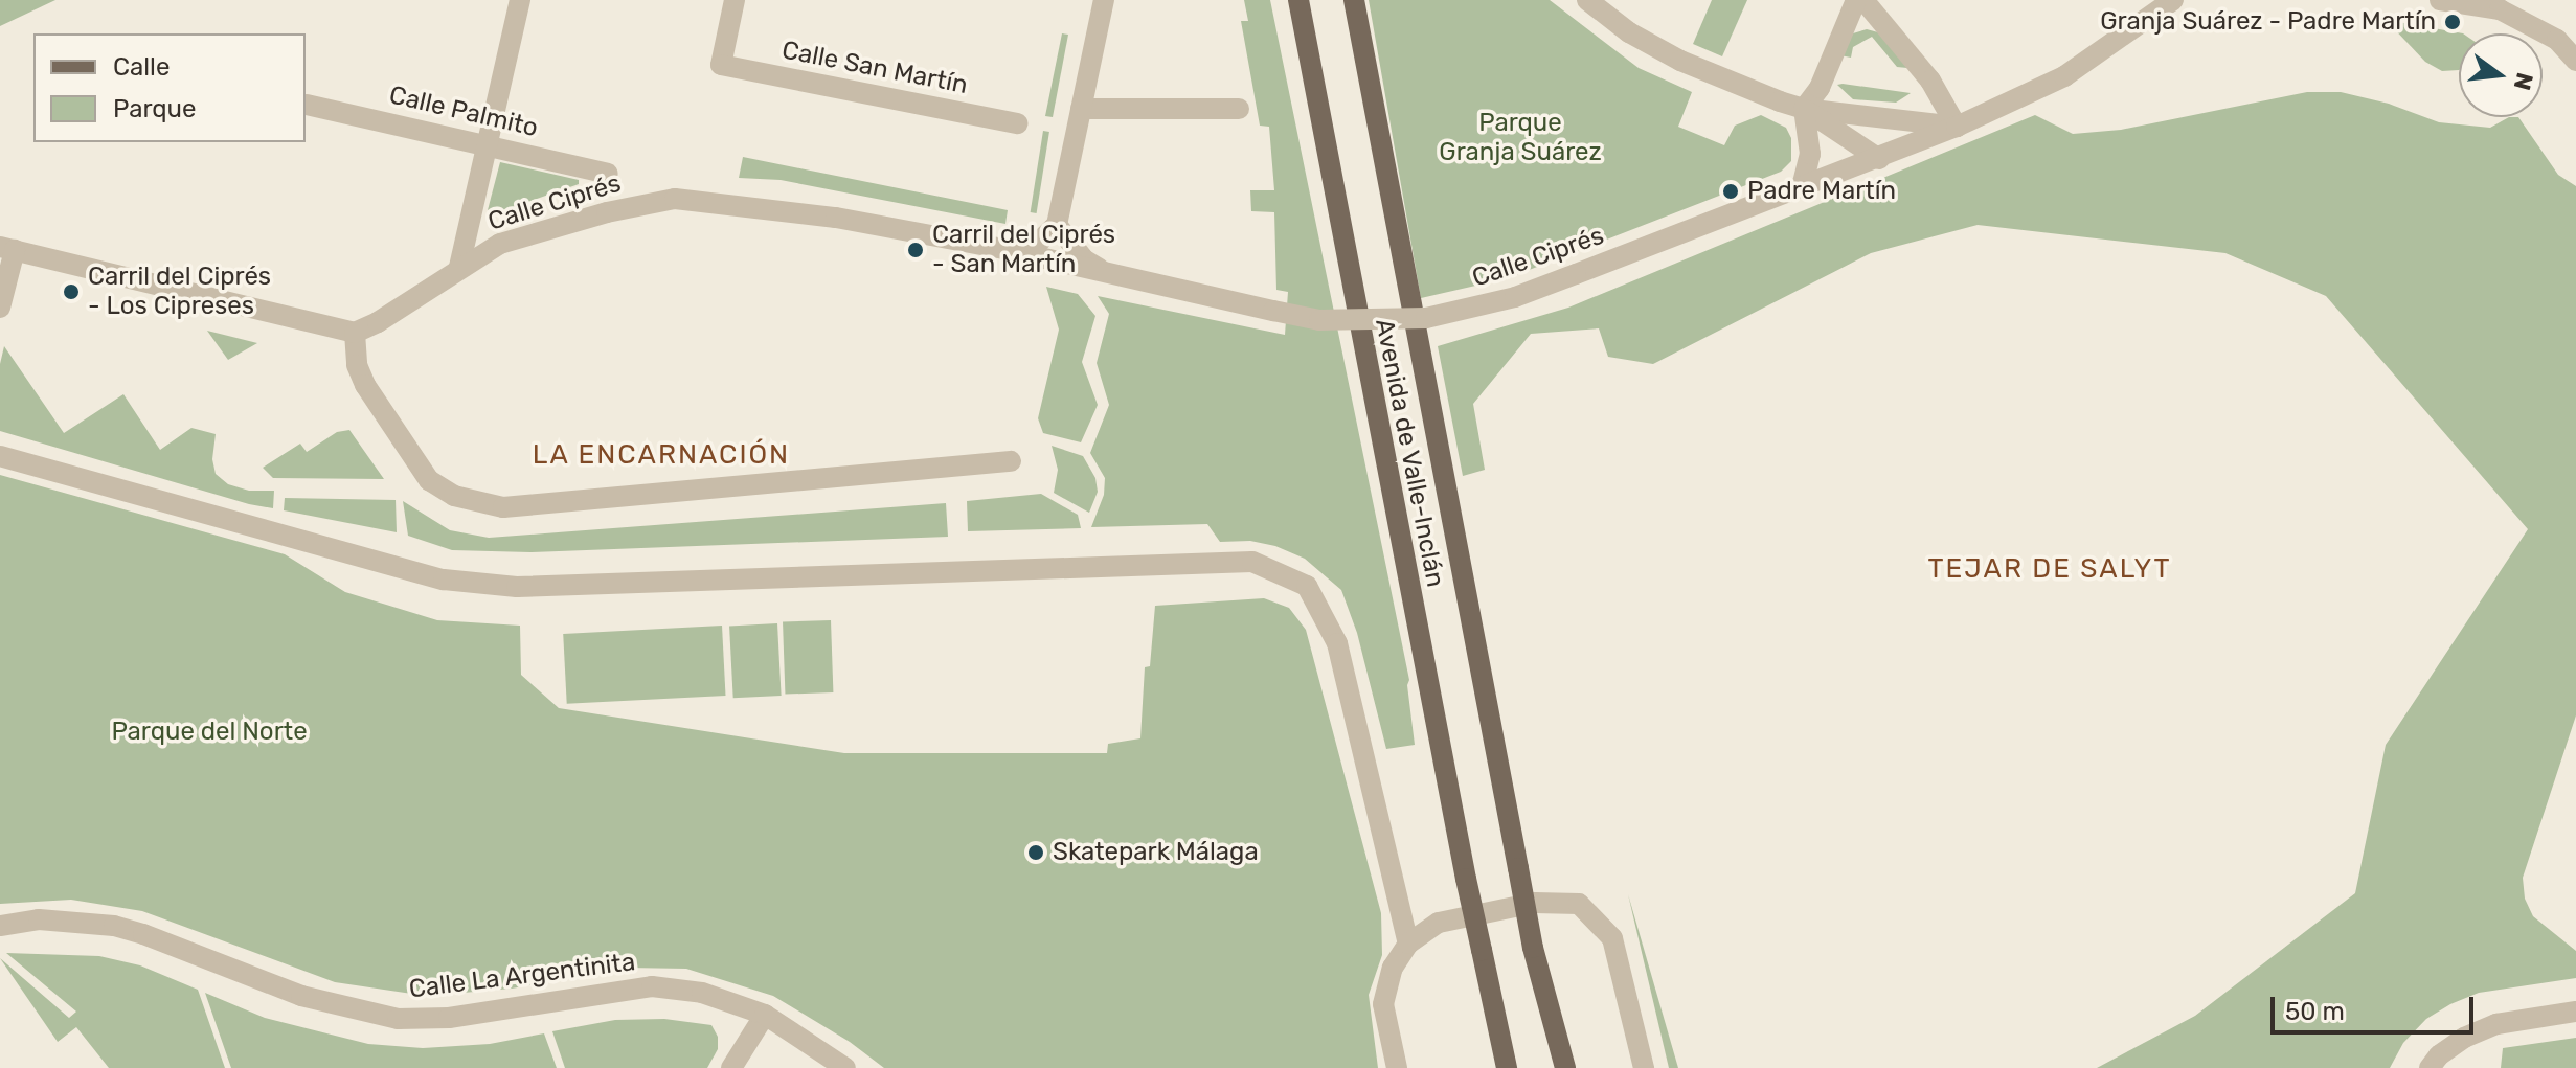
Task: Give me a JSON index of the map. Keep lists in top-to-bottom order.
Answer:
{
  "streets": {
    "main road": ["Avenida de Valle-Inclán"],
    "street": [
      "Calle San Martín",
      "Calle Palmito",
      "Calle Ciprés",
      "Calle La Argentinita"
    ]
  },
  "districts": ["LA ENCARNACIÓN", "TEJAR DE SALYT"],
  "parks": ["Parque Granja Suárez", "Parque del Norte"],
  "places": [
    "Granja Suárez - Padre Martín",
    "Padre Martín",
    "Carril del Ciprés - San Martín",
    "Carril del Ciprés - Los Cipreses",
    "Skatepark Málaga"
  ],
  "legend": ["Calle", "Parque"],
  "scale_bar": "50 m",
  "north": "right"
}
